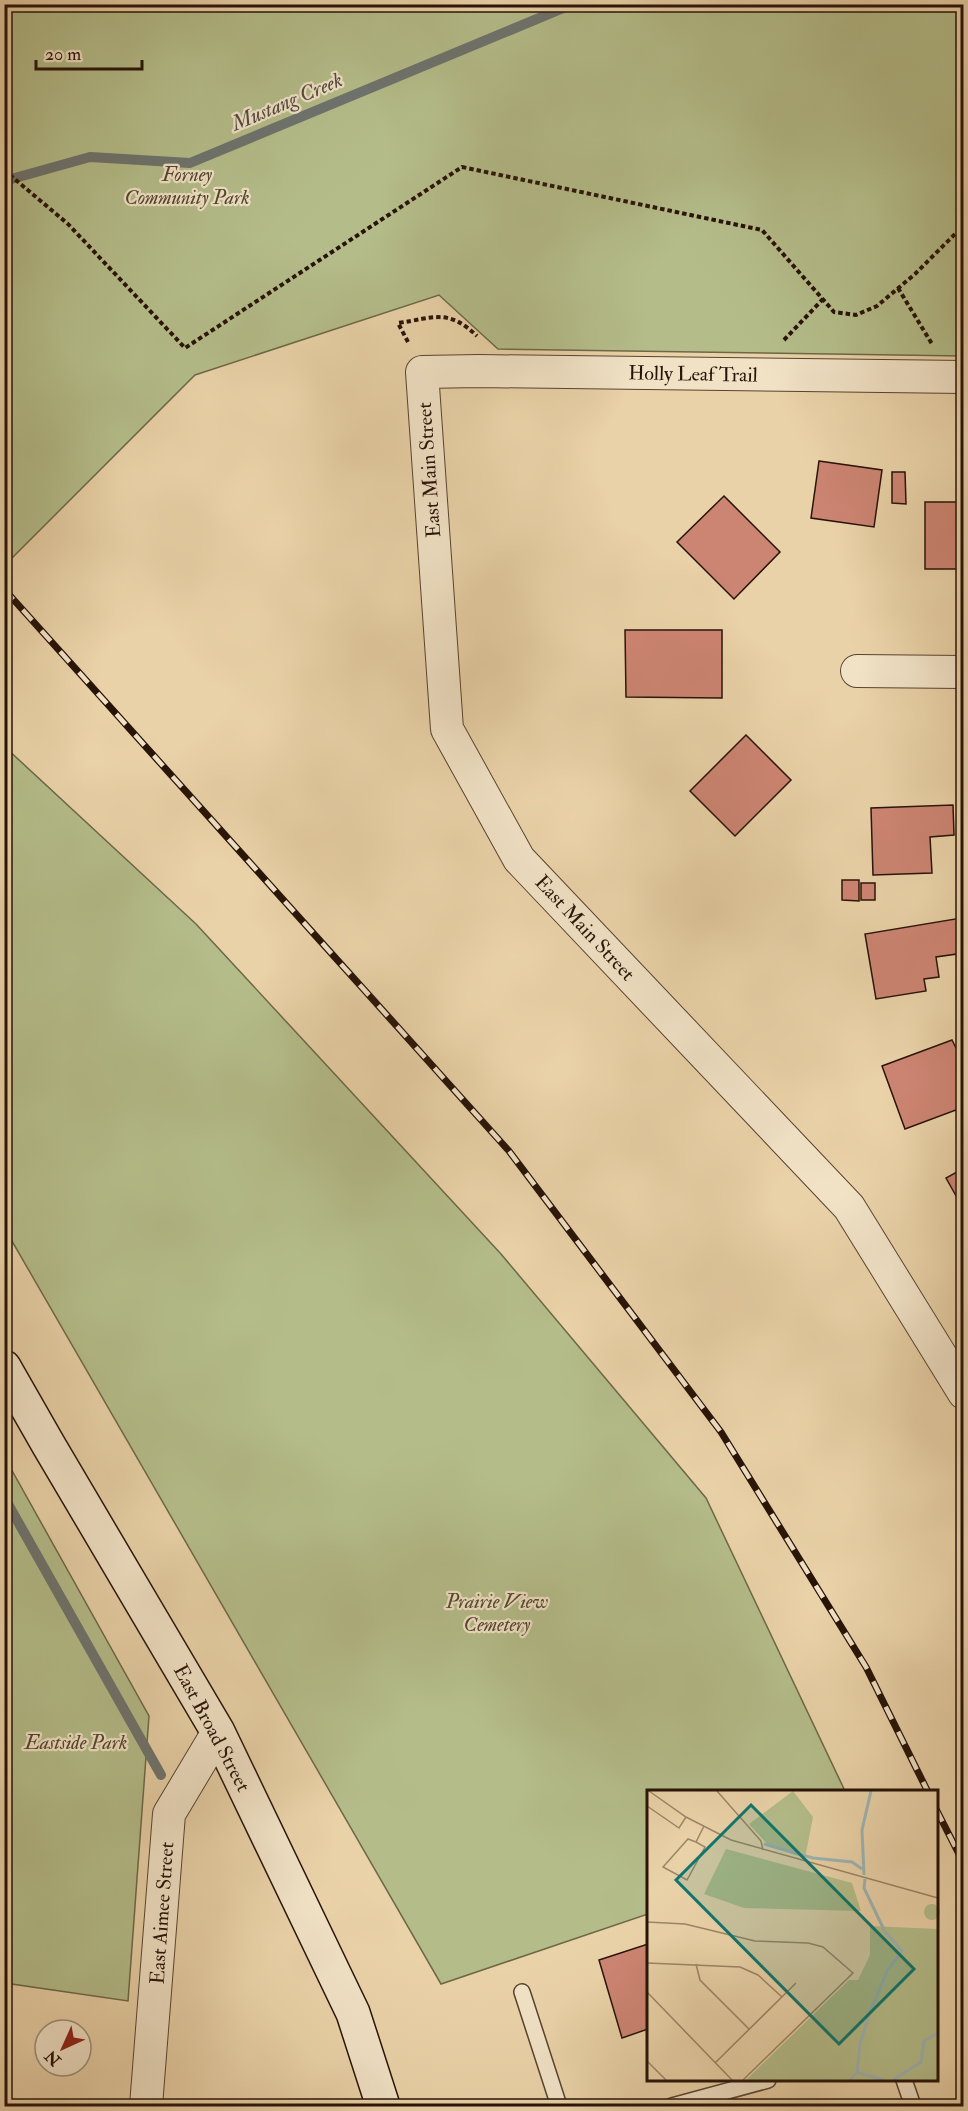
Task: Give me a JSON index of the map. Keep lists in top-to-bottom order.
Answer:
{
  "streets": {
    "main road": ["East Broad Street"],
    "street": ["Holly Leaf Trail", "East Main Street", "East Aimee Street"]
  },
  "crossings": [
    ["Holly Leaf Trail", "East Main Street"],
    ["East Broad Street", "East Aimee Street"]
  ],
  "water": ["Mustang Creek"],
  "parks": ["Forney Community Park", "Prairie View Cemetery", "Eastside Park"],
  "scale_bar": "20 m",
  "north": "bottom left"
}
